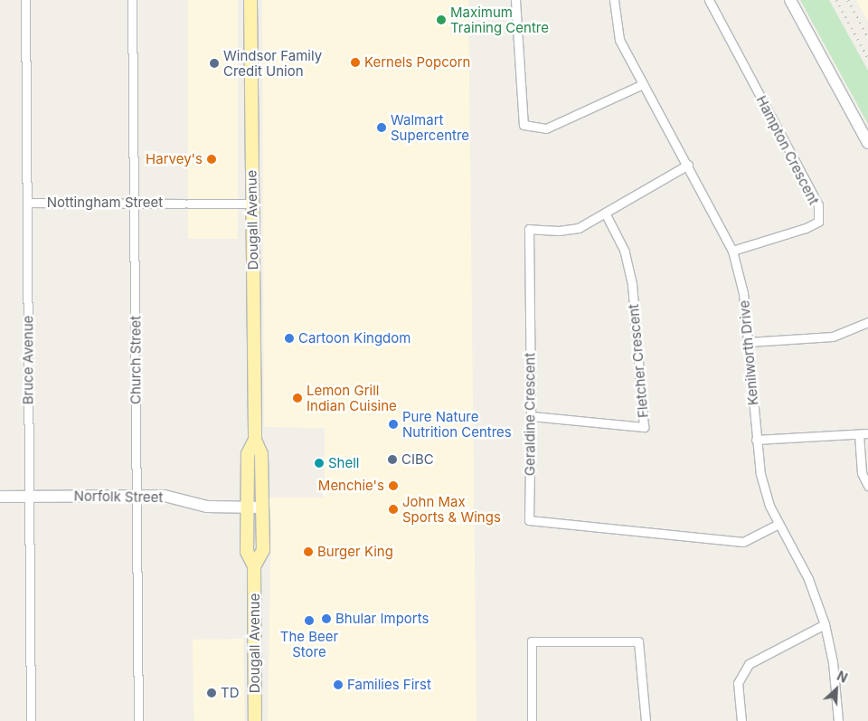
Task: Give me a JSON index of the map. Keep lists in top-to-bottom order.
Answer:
{
  "streets": {
    "main road": ["Dougall Avenue"],
    "street": [
      "Hampton Crescent",
      "Nottingham Street",
      "Kenilworth Drive",
      "Bruce Avenue",
      "Church Street",
      "Fletcher Crescent",
      "Geraldine Crescent",
      "Norfolk Street"
    ]
  },
  "crossings": [
    ["Hampton Crescent", "Kenilworth Drive"],
    ["Nottingham Street", "Dougall Avenue"],
    ["Nottingham Street", "Bruce Avenue"],
    ["Nottingham Street", "Church Street"],
    ["Dougall Avenue", "Norfolk Street"],
    ["Kenilworth Drive", "Geraldine Crescent"],
    ["Bruce Avenue", "Norfolk Street"],
    ["Church Street", "Norfolk Street"],
    ["Fletcher Crescent", "Geraldine Crescent"]
  ],
  "places": [
    "Maximum Training Centre",
    "Kernels Popcorn",
    "Windsor Family Credit Union",
    "Walmart Supercentre",
    "Harvey's",
    "Cartoon Kingdom",
    "Lemon Grill Indian Cuisine",
    "Pure Nature Nutrition Centres",
    "CIBC",
    "Shell",
    "Menchie's",
    "John Max Sports & Wings",
    "Burger King",
    "Bhular Imports",
    "The Beer Store",
    "Families First",
    "TD"
  ],
  "north": "top right"
}
